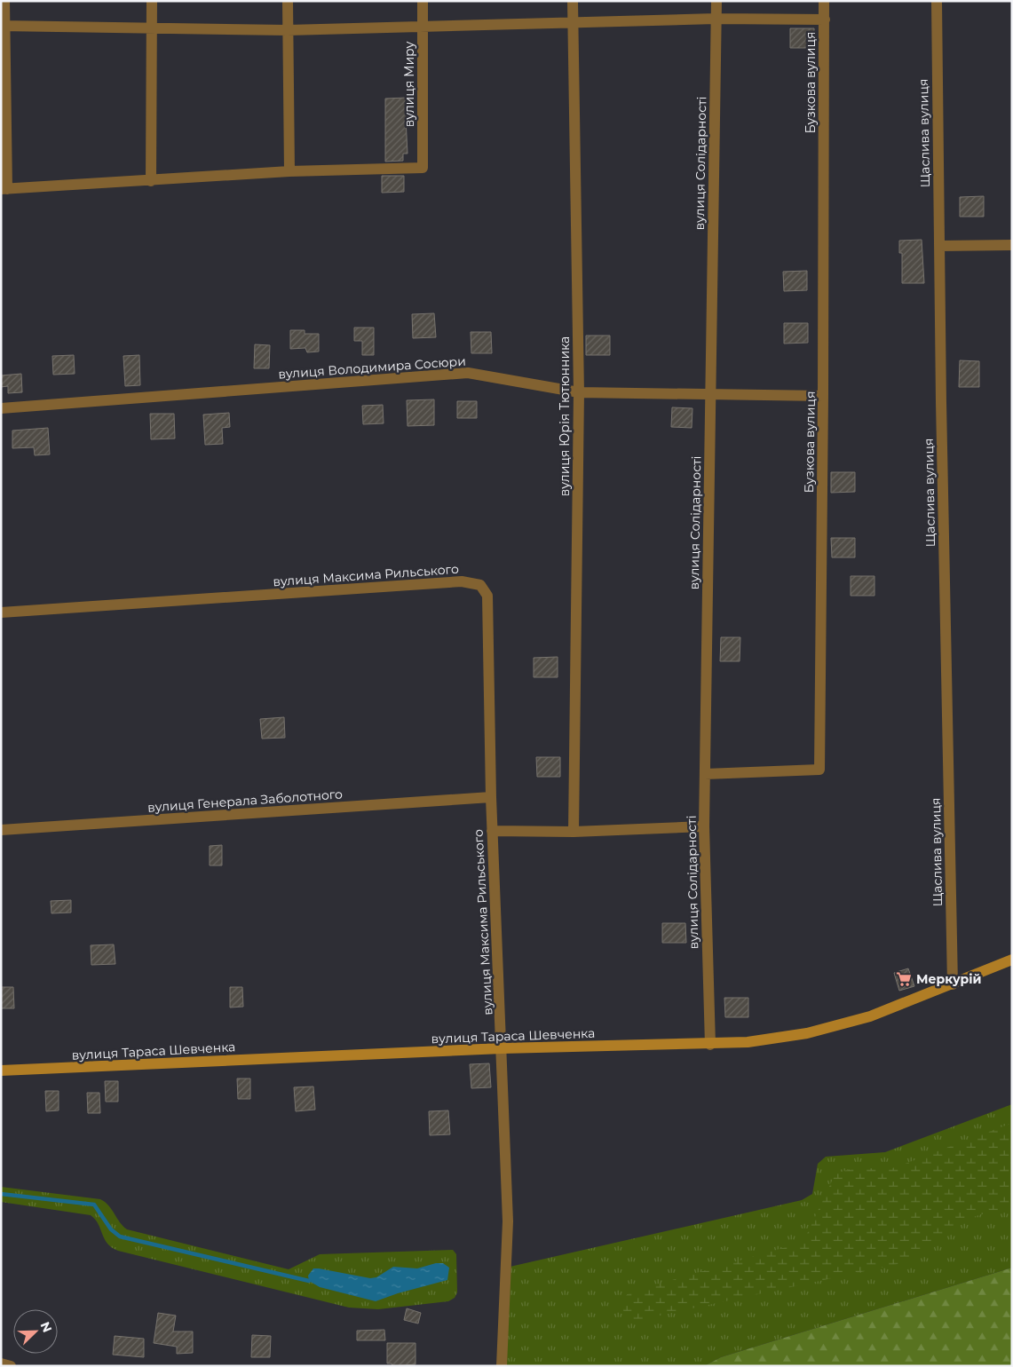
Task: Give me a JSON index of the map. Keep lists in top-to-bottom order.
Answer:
{
  "streets": {
    "street": [
      "Бузкова вулиця",
      "вулиця Миру",
      "Щаслива вулиця",
      "вулиця Солідарності",
      "вулиця Володимира Сосюри",
      "вулиця Юрія Тютюнника",
      "вулиця Максима Рильського",
      "вулиця Генерала Заболотного",
      "вулиця Тараса Шевченка"
    ]
  },
  "crossings": [
    ["Бузкова вулиця", "вулиця Солідарності"],
    ["Бузкова вулиця", "вулиця Володимира Сосюри"],
    ["Щаслива вулиця", "вулиця Тараса Шевченка"],
    ["вулиця Солідарності", "вулиця Володимира Сосюри"],
    ["вулиця Солідарності", "вулиця Тараса Шевченка"],
    ["вулиця Володимира Сосюри", "вулиця Юрія Тютюнника"],
    ["вулиця Максима Рильського", "вулиця Генерала Заболотного"],
    ["вулиця Максима Рильського", "вулиця Тараса Шевченка"]
  ],
  "places": {
    "supermarket": ["Меркурій"]
  },
  "north": "top right"
}
